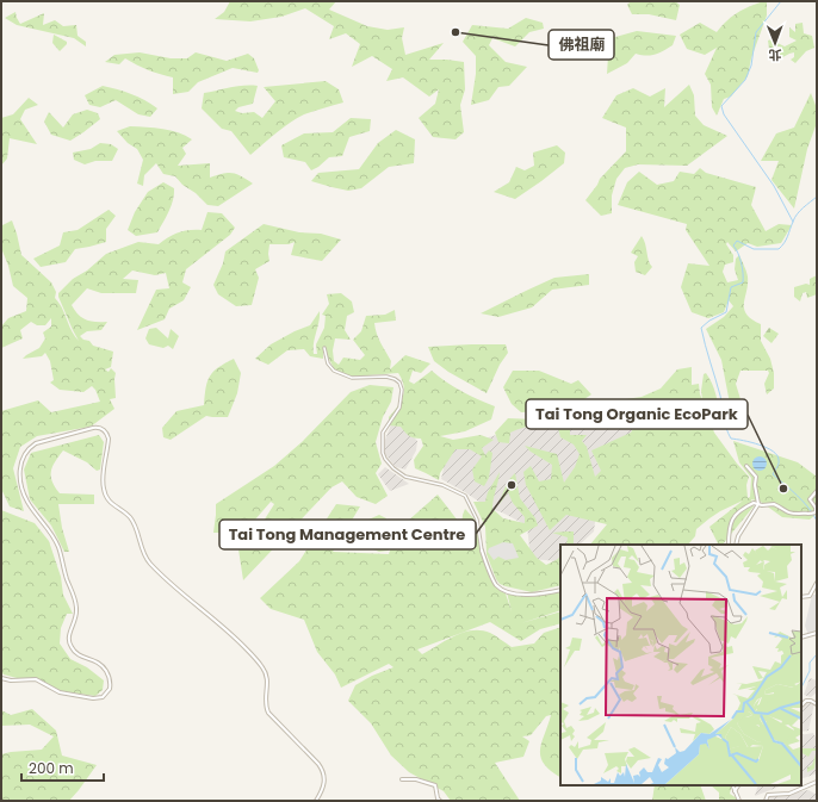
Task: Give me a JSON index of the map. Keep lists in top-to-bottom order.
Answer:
{
  "places": ["佛祖廟", "Tai Tong Management Centre", "Tai Tong Organic EcoPark"],
  "scale_bar": "200 m",
  "north": "bottom"
}
